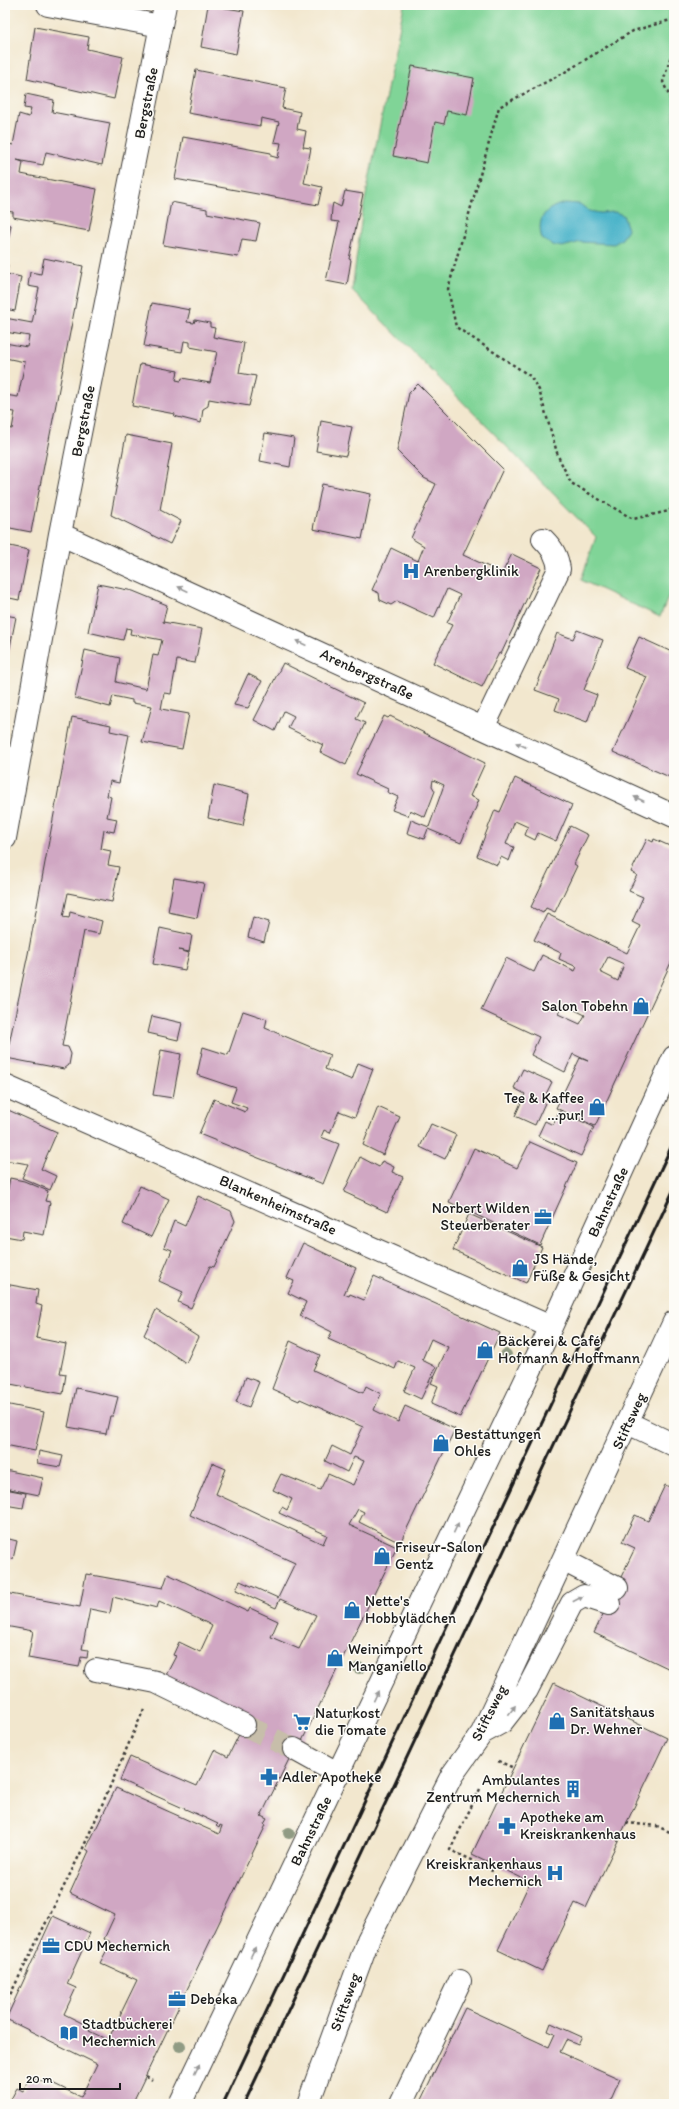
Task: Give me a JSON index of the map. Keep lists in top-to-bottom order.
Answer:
{
  "streets": {
    "street": [
      "Bergstraße",
      "Arenbergstraße",
      "Bahnstraße",
      "Blankenheimstraße",
      "Stiftsweg"
    ]
  },
  "crossings": [
    ["Bergstraße", "Arenbergstraße"],
    ["Bahnstraße", "Blankenheimstraße"]
  ],
  "one_way": ["Arenbergstraße", "Bahnstraße"],
  "places": {
    "hospital": ["Arenbergklinik", "Kreiskrankenhaus Mechernich"],
    "shop": [
      "Salon Tobehn",
      "Tee & Kaffee ...pur!",
      "JS Hände, Füße & Gesicht",
      "Bäckerei & Café Hofmann & Hoffmann",
      "Bestattungen Ohles",
      "Friseur-Salon Gentz",
      "Nette's Hobbylädchen",
      "Weinimport Manganiello",
      "Sanitätshaus Dr. Wehner"
    ],
    "office": ["Norbert Wilden Steuerberater", "CDU Mechernich", "Debeka"],
    "supermarket": ["Naturkost die Tomate"],
    "pharmacy": ["Adler Apotheke", "Apotheke am Kreiskrankenhaus"],
    "building": ["Ambulantes Zentrum Mechernich"],
    "library": ["Stadtbücherei Mechernich"]
  },
  "scale_bar": "20 m"
}
